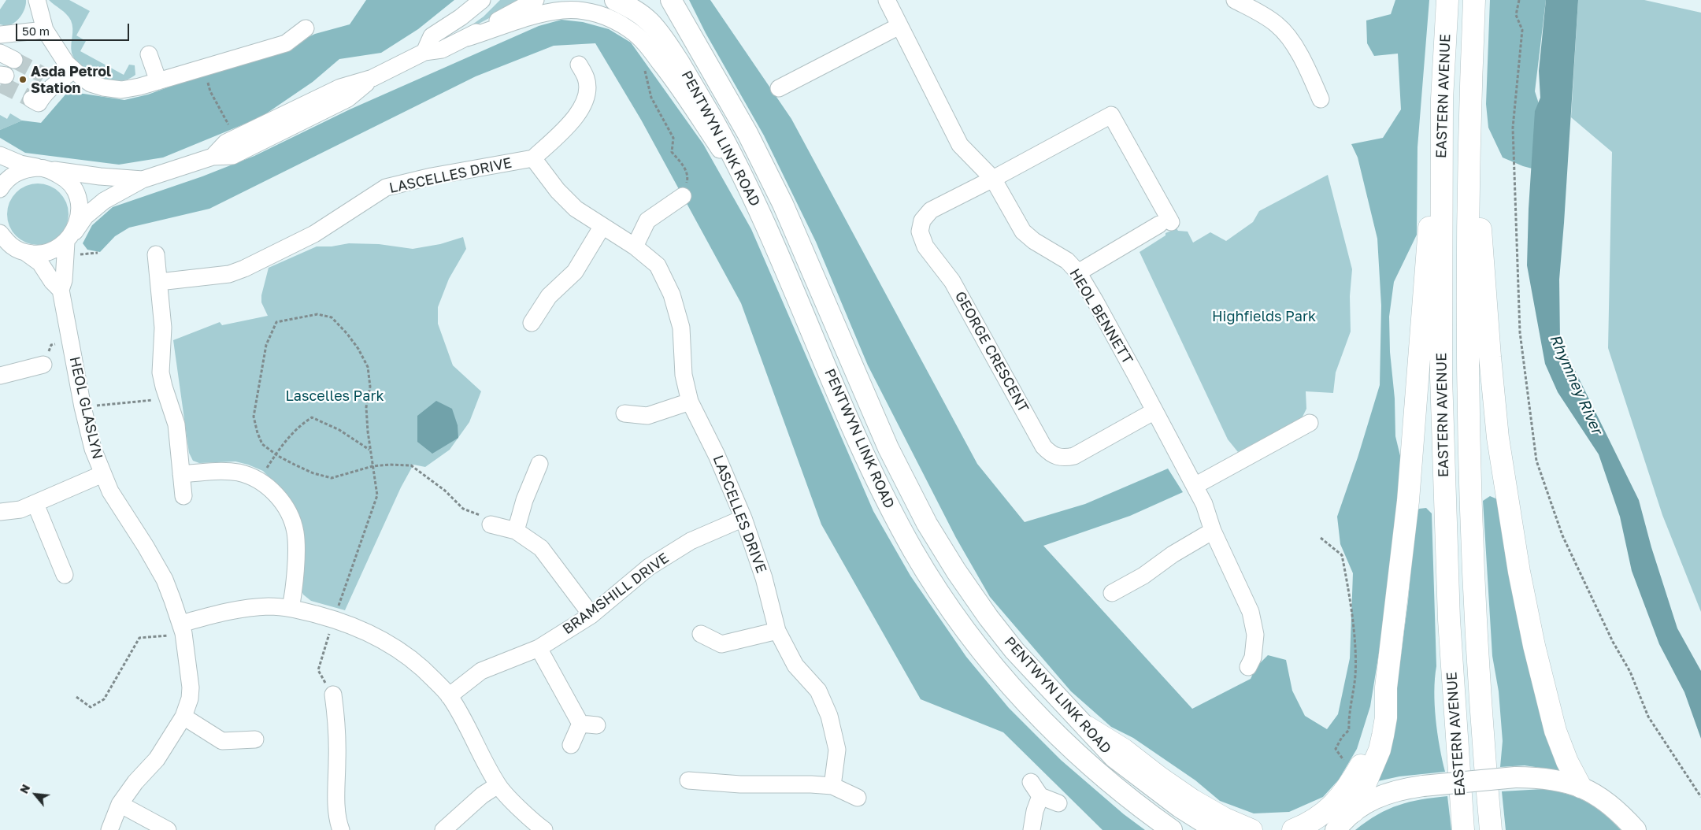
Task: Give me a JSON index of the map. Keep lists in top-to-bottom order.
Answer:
{
  "streets": {
    "highway": ["EASTERN AVENUE"],
    "main road": ["PENTWYN LINK ROAD"],
    "street": [
      "LASCELLES DRIVE",
      "HEOL BENNETT",
      "GEORGE CRESCENT",
      "HEOL GLASLYN",
      "BRAMSHILL DRIVE"
    ]
  },
  "crossings": [
    ["LASCELLES DRIVE", "BRAMSHILL DRIVE"],
    ["HEOL BENNETT", "GEORGE CRESCENT"]
  ],
  "water": ["Rhymney River"],
  "parks": ["Highfields Park", "Lascelles Park"],
  "places": ["Asda Petrol Station"],
  "scale_bar": "50 m",
  "north": "top left"
}
